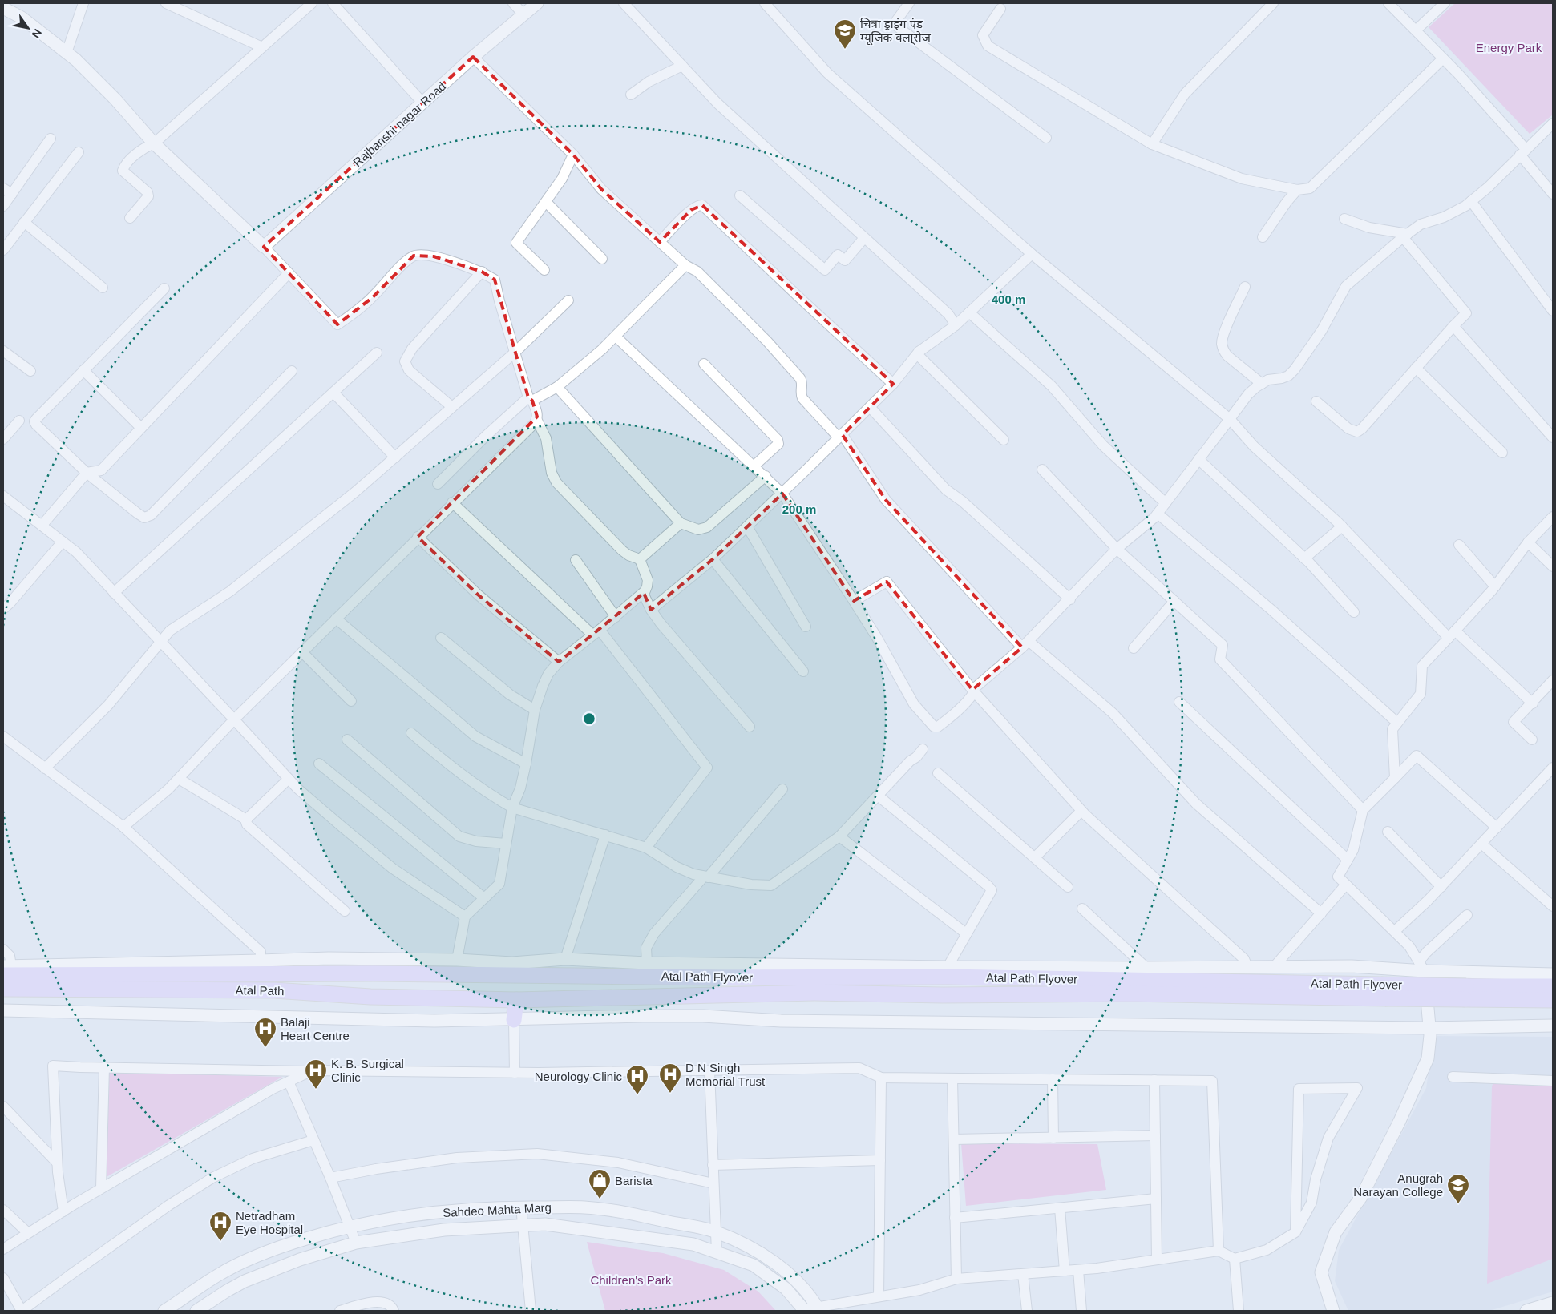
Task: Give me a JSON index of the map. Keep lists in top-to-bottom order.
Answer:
{
  "streets": {
    "main road": ["Atal Path Flyover", "Atal Path"],
    "street": ["Rajbanshi nagar Road", "Sahdeo Mahta Marg"]
  },
  "crossings": [
    ["Atal Path Flyover", "Atal Path"]
  ],
  "parks": ["Energy Park", "Children's Park"],
  "places": {
    "school or university": ["चित्रा ड्राइंग एंड म्यूजिक क्ला्सेज", "Anugrah Narayan College"],
    "hospital": [
      "Balaji Heart Centre",
      "K. B. Surgical Clinic",
      "D N Singh Memorial Trust",
      "Neurology Clinic",
      "Netradham Eye Hospital"
    ],
    "shop": ["Barista"]
  },
  "north": "bottom right",
  "rings": ["400 m", "200 m"]
}
